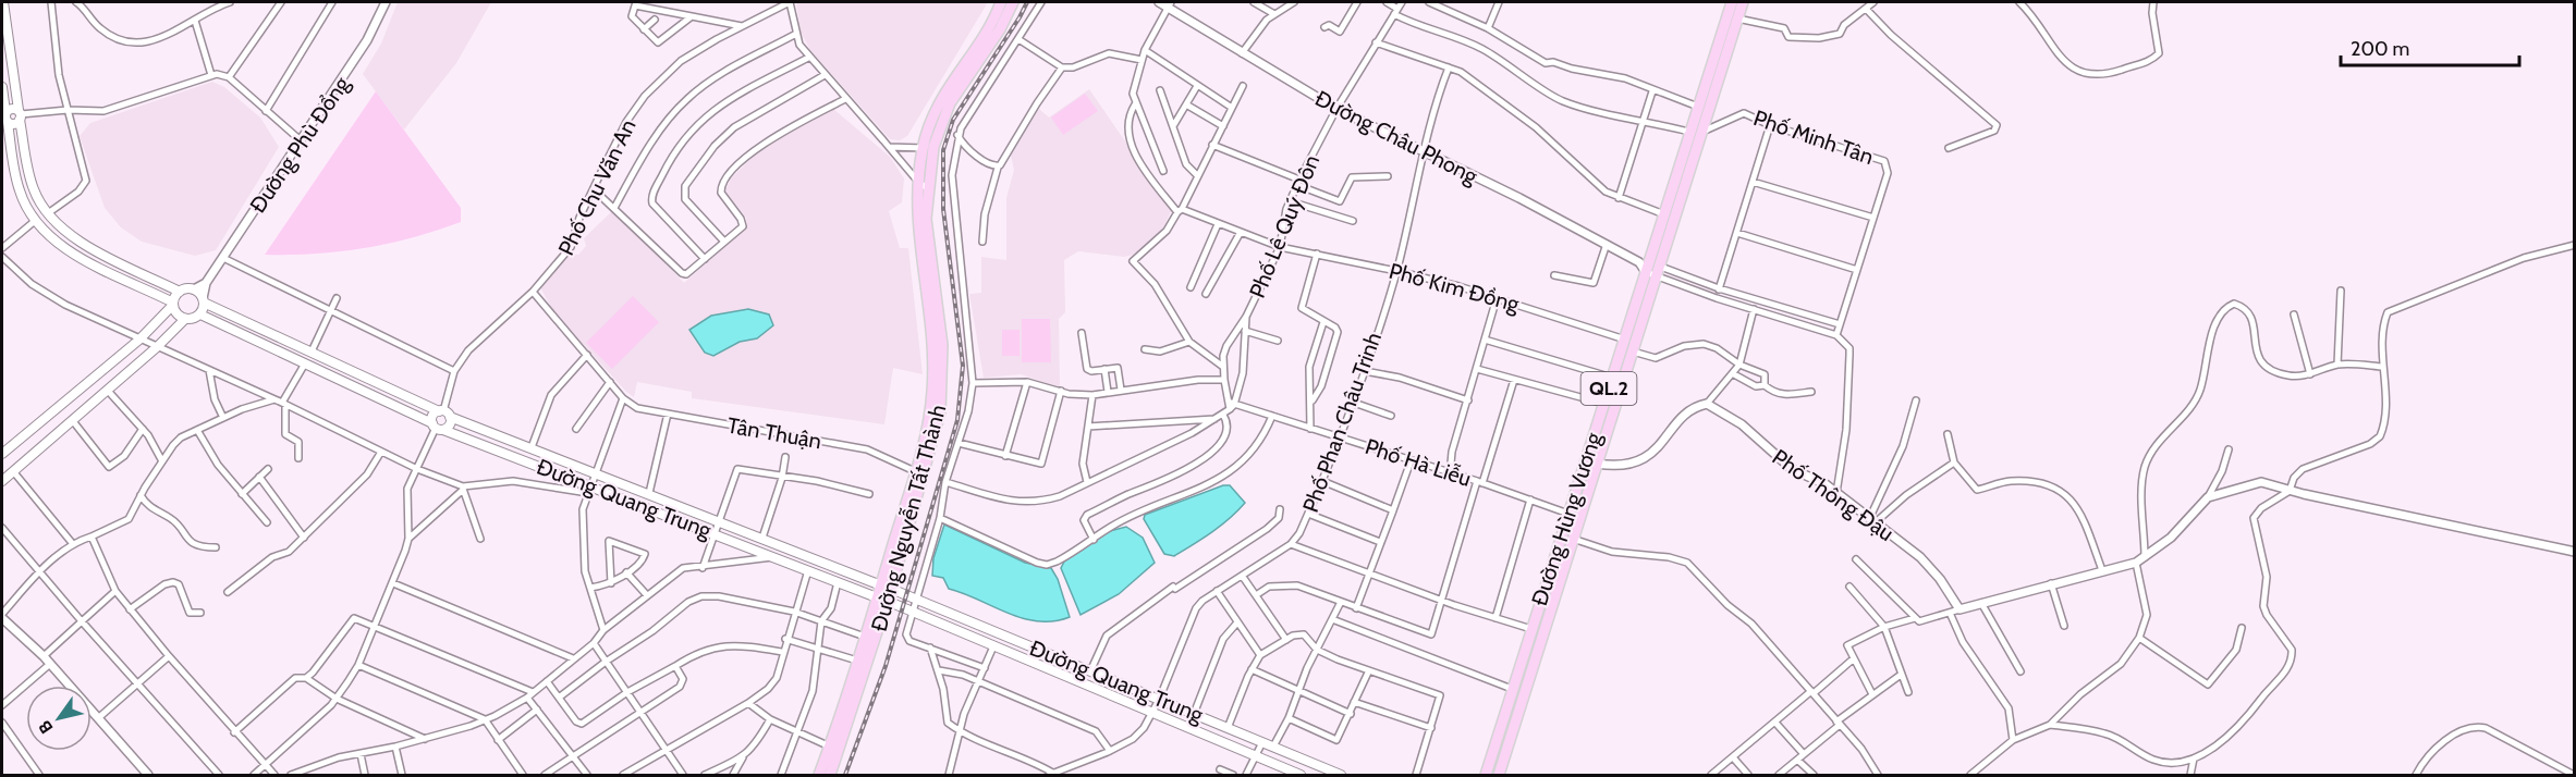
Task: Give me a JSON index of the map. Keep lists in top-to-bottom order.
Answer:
{
  "streets": {
    "main road": [
      "QL.2",
      "Đường Quang Trung",
      "Đường Nguyễn Tất Thành",
      "Đường Hùng Vương"
    ],
    "street": [
      "Đường Châu Phong",
      "Phố Minh Tân",
      "Đường Phù Đổng",
      "Phố Chu Văn An",
      "Phố Lê Quý Đôn",
      "Phố Kim Đồng",
      "Phố Phan Châu Trinh",
      "Tân Thuận",
      "Phố Hà Liễu",
      "Phố Thông Đậu"
    ]
  },
  "crossings": [
    ["Đường Châu Phong", "Phố Lê Quý Đôn"],
    ["Đường Châu Phong", "Phố Phan Châu Trinh"],
    ["Đường Châu Phong", "Đường Hùng Vương"],
    ["Phố Minh Tân", "Đường Hùng Vương"],
    ["Đường Phù Đổng", "Đường Quang Trung"],
    ["Phố Chu Văn An", "Đường Quang Trung"],
    ["Phố Chu Văn An", "Đường Nguyễn Tất Thành"],
    ["Phố Lê Quý Đôn", "Phố Kim Đồng"],
    ["Phố Lê Quý Đôn", "Phố Hà Liễu"],
    ["Phố Kim Đồng", "Phố Phan Châu Trinh"],
    ["Phố Kim Đồng", "Đường Hùng Vương"],
    ["Phố Phan Châu Trinh", "Phố Hà Liễu"],
    ["Phố Phan Châu Trinh", "Đường Quang Trung"],
    ["Tân Thuận", "Đường Nguyễn Tất Thành"],
    ["Phố Hà Liễu", "Đường Hùng Vương"],
    ["Đường Quang Trung", "Đường Nguyễn Tất Thành"]
  ],
  "scale_bar": "200 m",
  "north": "bottom left"
}
